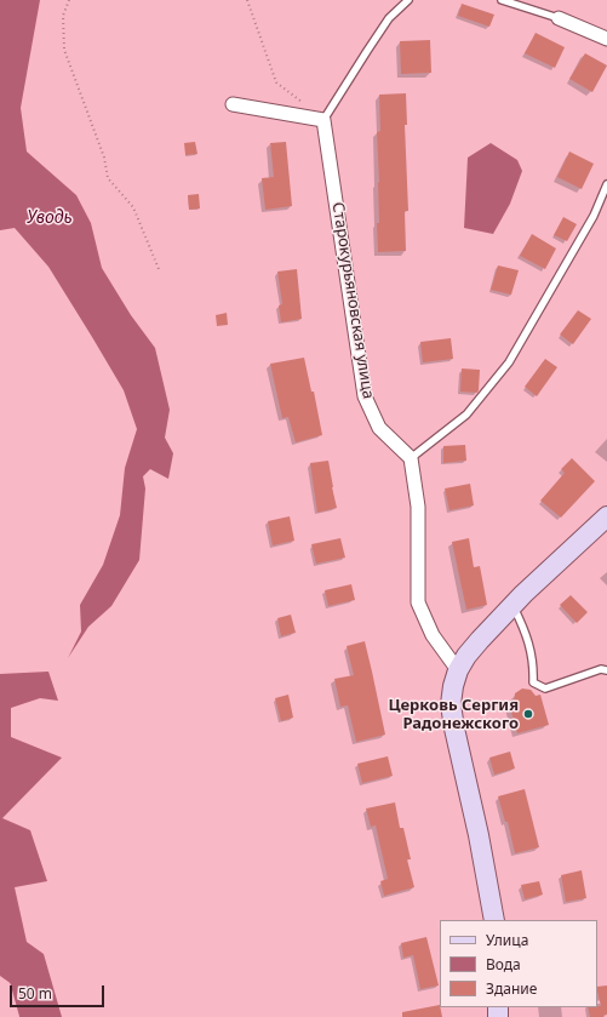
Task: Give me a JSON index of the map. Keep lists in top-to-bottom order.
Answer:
{
  "streets": {
    "street": ["Старокурьяновская улица"]
  },
  "water": ["Уводь"],
  "places": ["Церковь Сергия Радонежского"],
  "legend": ["Улица", "Вода", "Здание"],
  "scale_bar": "50 m"
}
